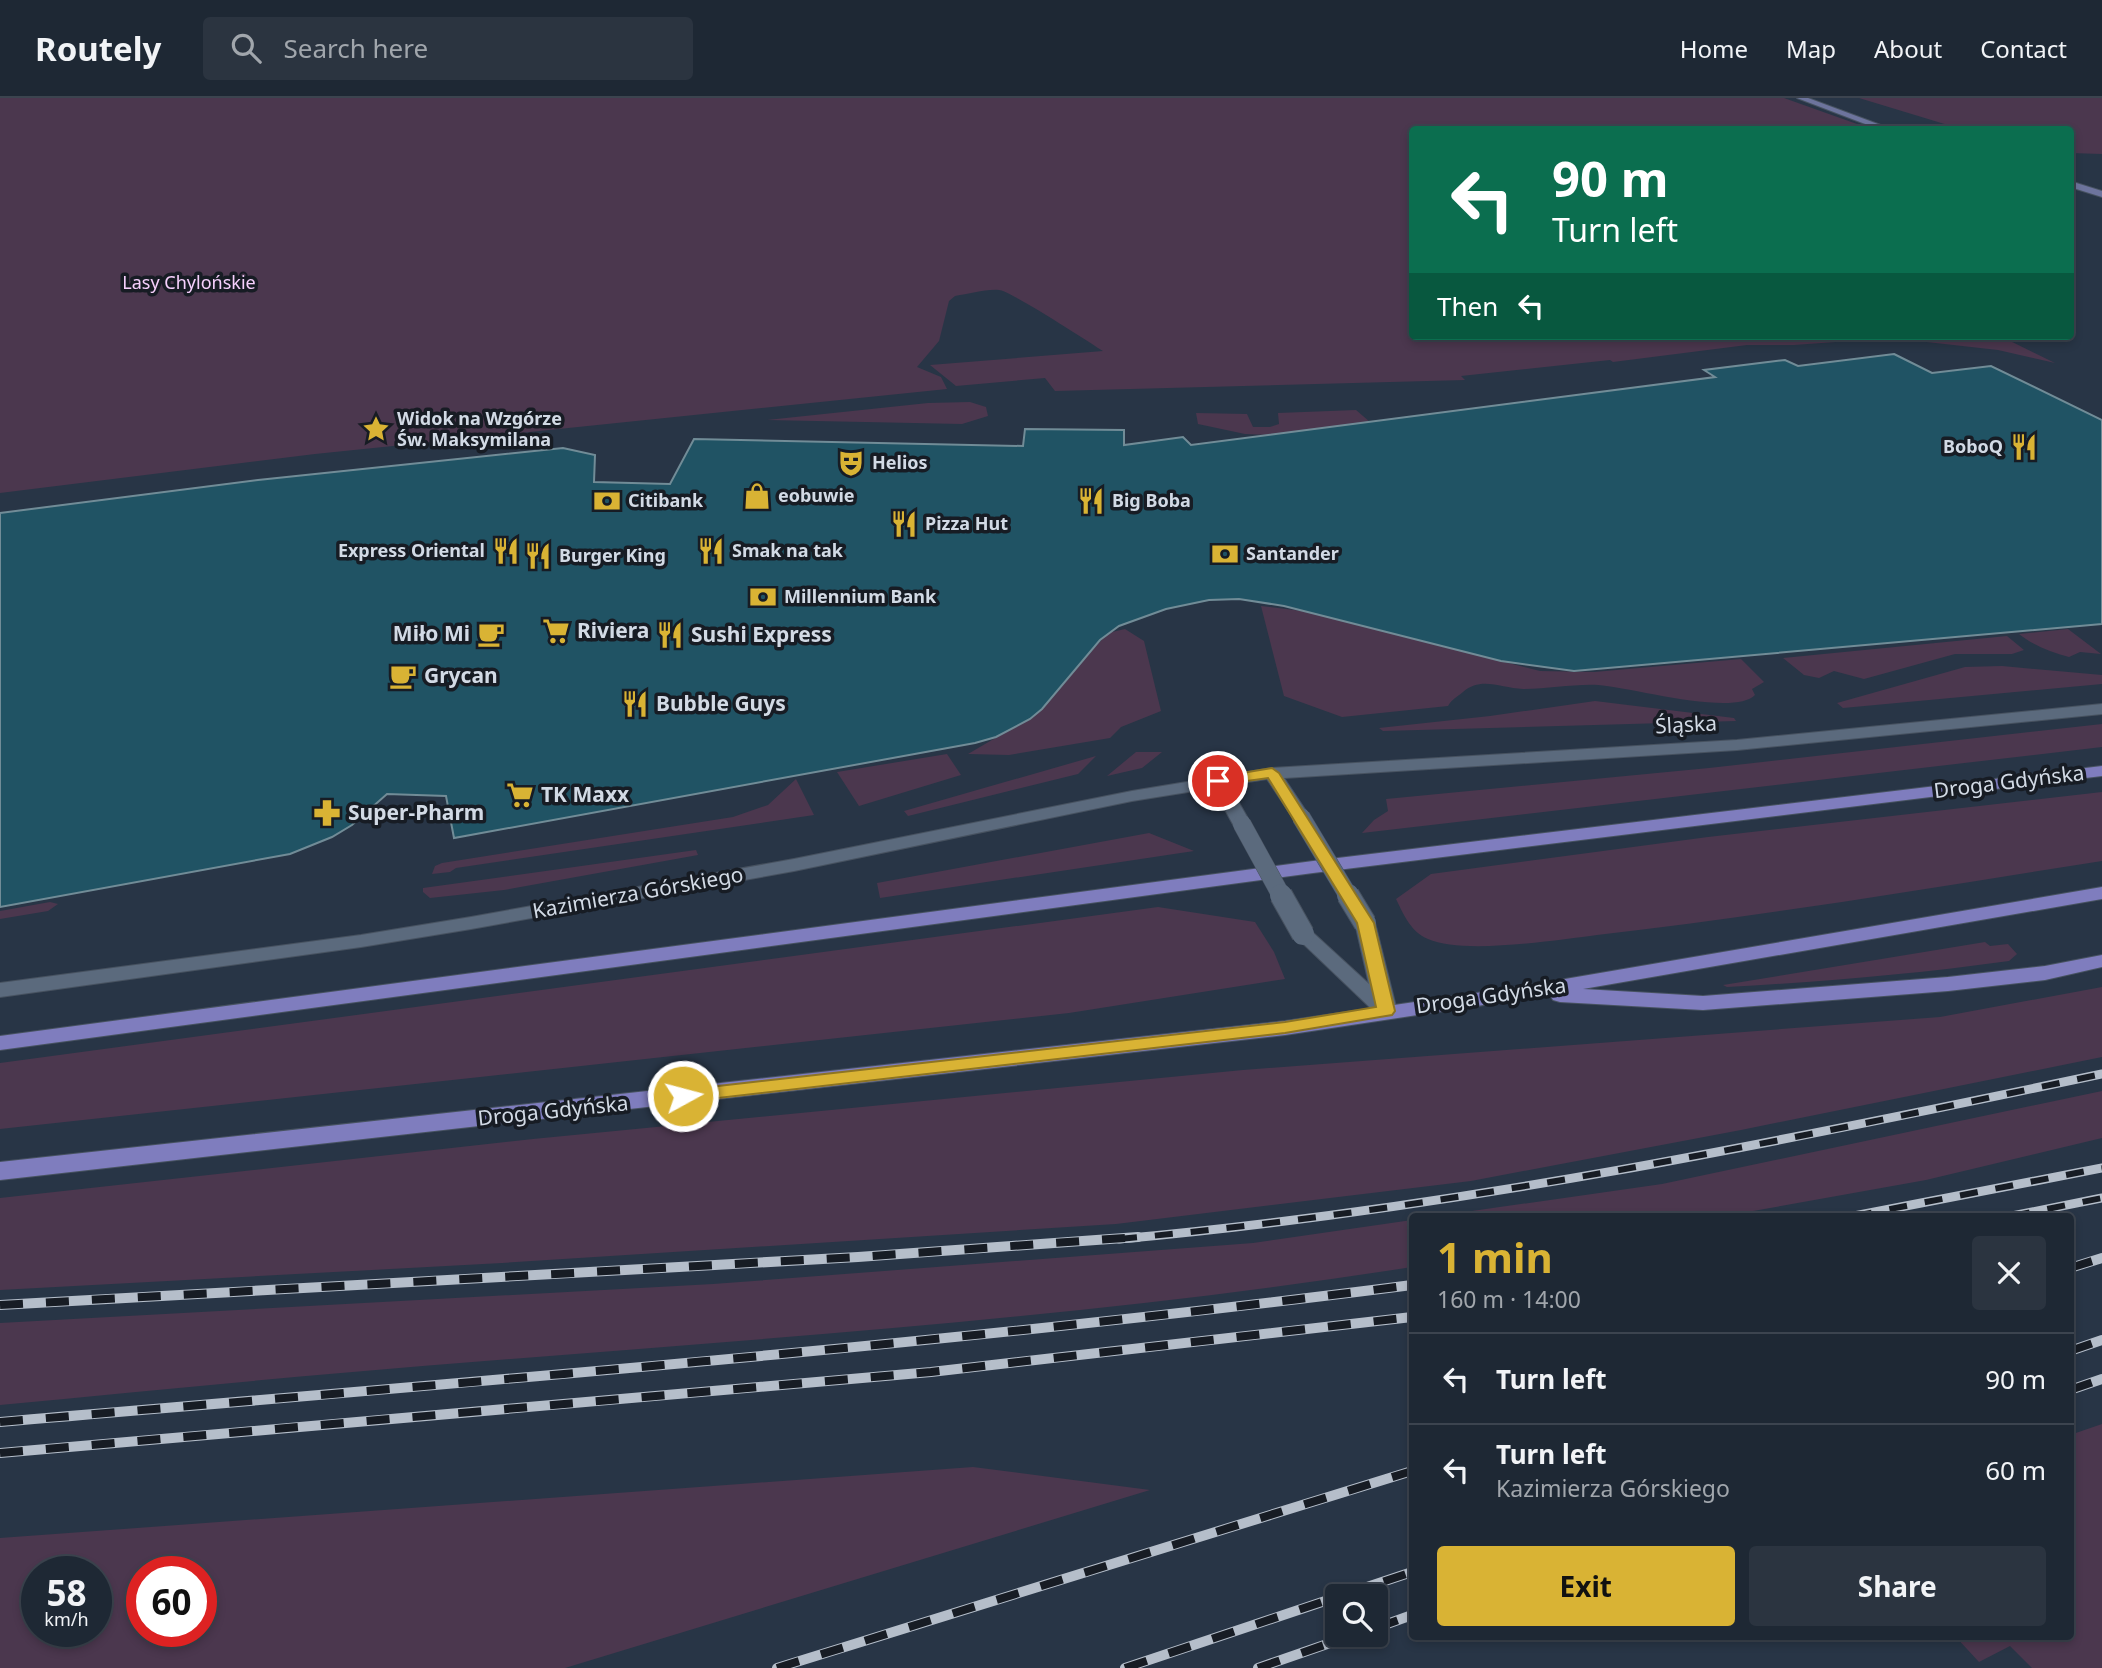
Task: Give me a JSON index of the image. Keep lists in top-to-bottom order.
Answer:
{
  "streets": {
    "main road": ["Droga Gdyńska"],
    "street": ["Śląska", "Kazimierza Górskiego"]
  },
  "crossings": [
    ["Śląska", "Kazimierza Górskiego"]
  ],
  "parks": ["Lasy Chylońskie"],
  "places": {
    "place": ["Widok na Wzgórze Św. Maksymilana"],
    "restaurant": [
      "BoboQ",
      "Big Boba",
      "Pizza Hut",
      "Express Oriental",
      "Smak na tak",
      "Burger King",
      "Sushi Express",
      "Bubble Guys"
    ],
    "theatre": ["Helios"],
    "shop": ["eobuwie"],
    "bank": ["Citibank", "Santander", "Millennium Bank"],
    "supermarket": ["Riviera", "TK Maxx"],
    "cafe": ["Miło Mi", "Grycan"],
    "pharmacy": ["Super-Pharm"]
  },
  "page": {
    "header": "Routely",
    "search": "Search here",
    "nav": [
      "Home",
      "Map",
      "About",
      "Contact"
    ],
    "turn": ["90 m", "Turn left"],
    "then": "Then",
    "heading": ["1 min", "160 m · 14:00"],
    "list": [
      {
        "name": "Turn left",
        "value": "90 m"
      },
      {
        "name": "Turn left",
        "note": "Kazimierza Górskiego",
        "value": "60 m"
      }
    ],
    "buttons": ["Exit", "Share"],
    "speed": "58 km/h",
    "limit": "60"
  }
}
